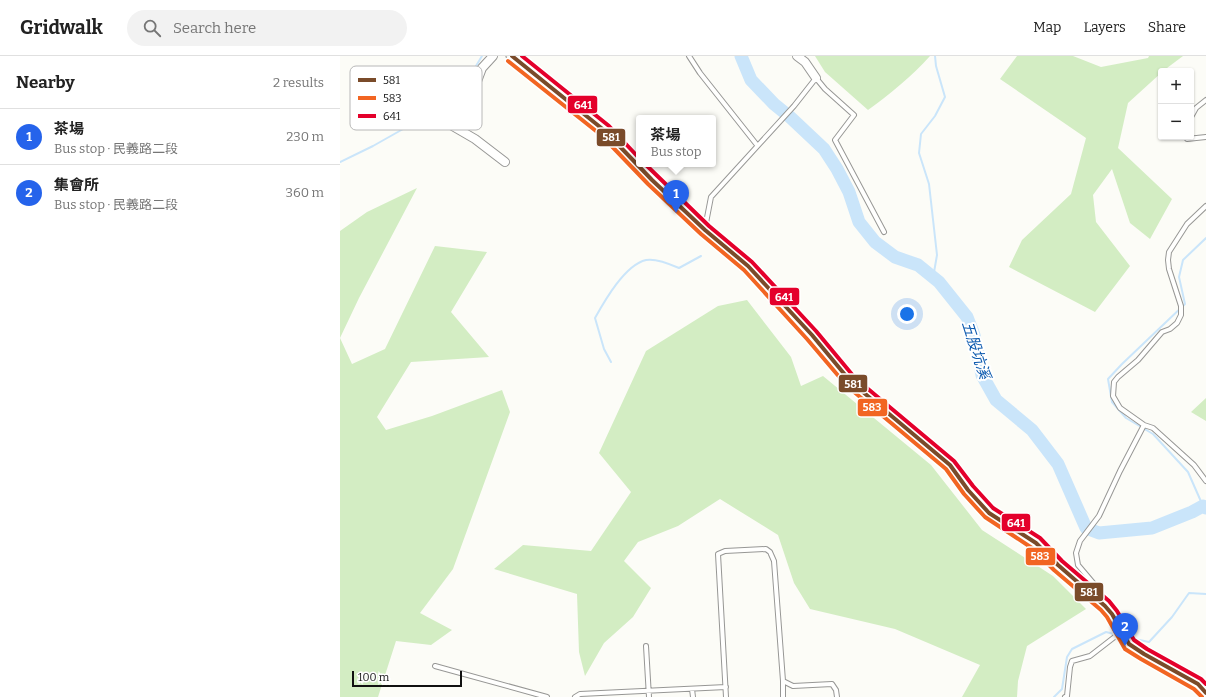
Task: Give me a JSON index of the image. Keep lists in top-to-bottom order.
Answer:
{
  "water": ["五股坑溪"],
  "lines": ["transit line 581", "transit line 641", "transit line 583"],
  "legend": ["581", "583", "641"],
  "scale_bar": "100 m",
  "page": {
    "header": "Gridwalk",
    "search": "Search here",
    "nav": ["Map", "Layers", "Share"],
    "heading": ["Nearby", "2 results"],
    "map_buttons": ["+", "−"],
    "list": [
      {
        "mark": "1",
        "name": "茶場",
        "note": "Bus stop · 民義路二段",
        "value": "230 m"
      },
      {
        "mark": "2",
        "name": "集會所",
        "note": "Bus stop · 民義路二段",
        "value": "360 m"
      }
    ],
    "popup": ["茶場", "Bus stop"],
    "pins": ["1", "2"],
    "scale": "100 m"
  }
}
